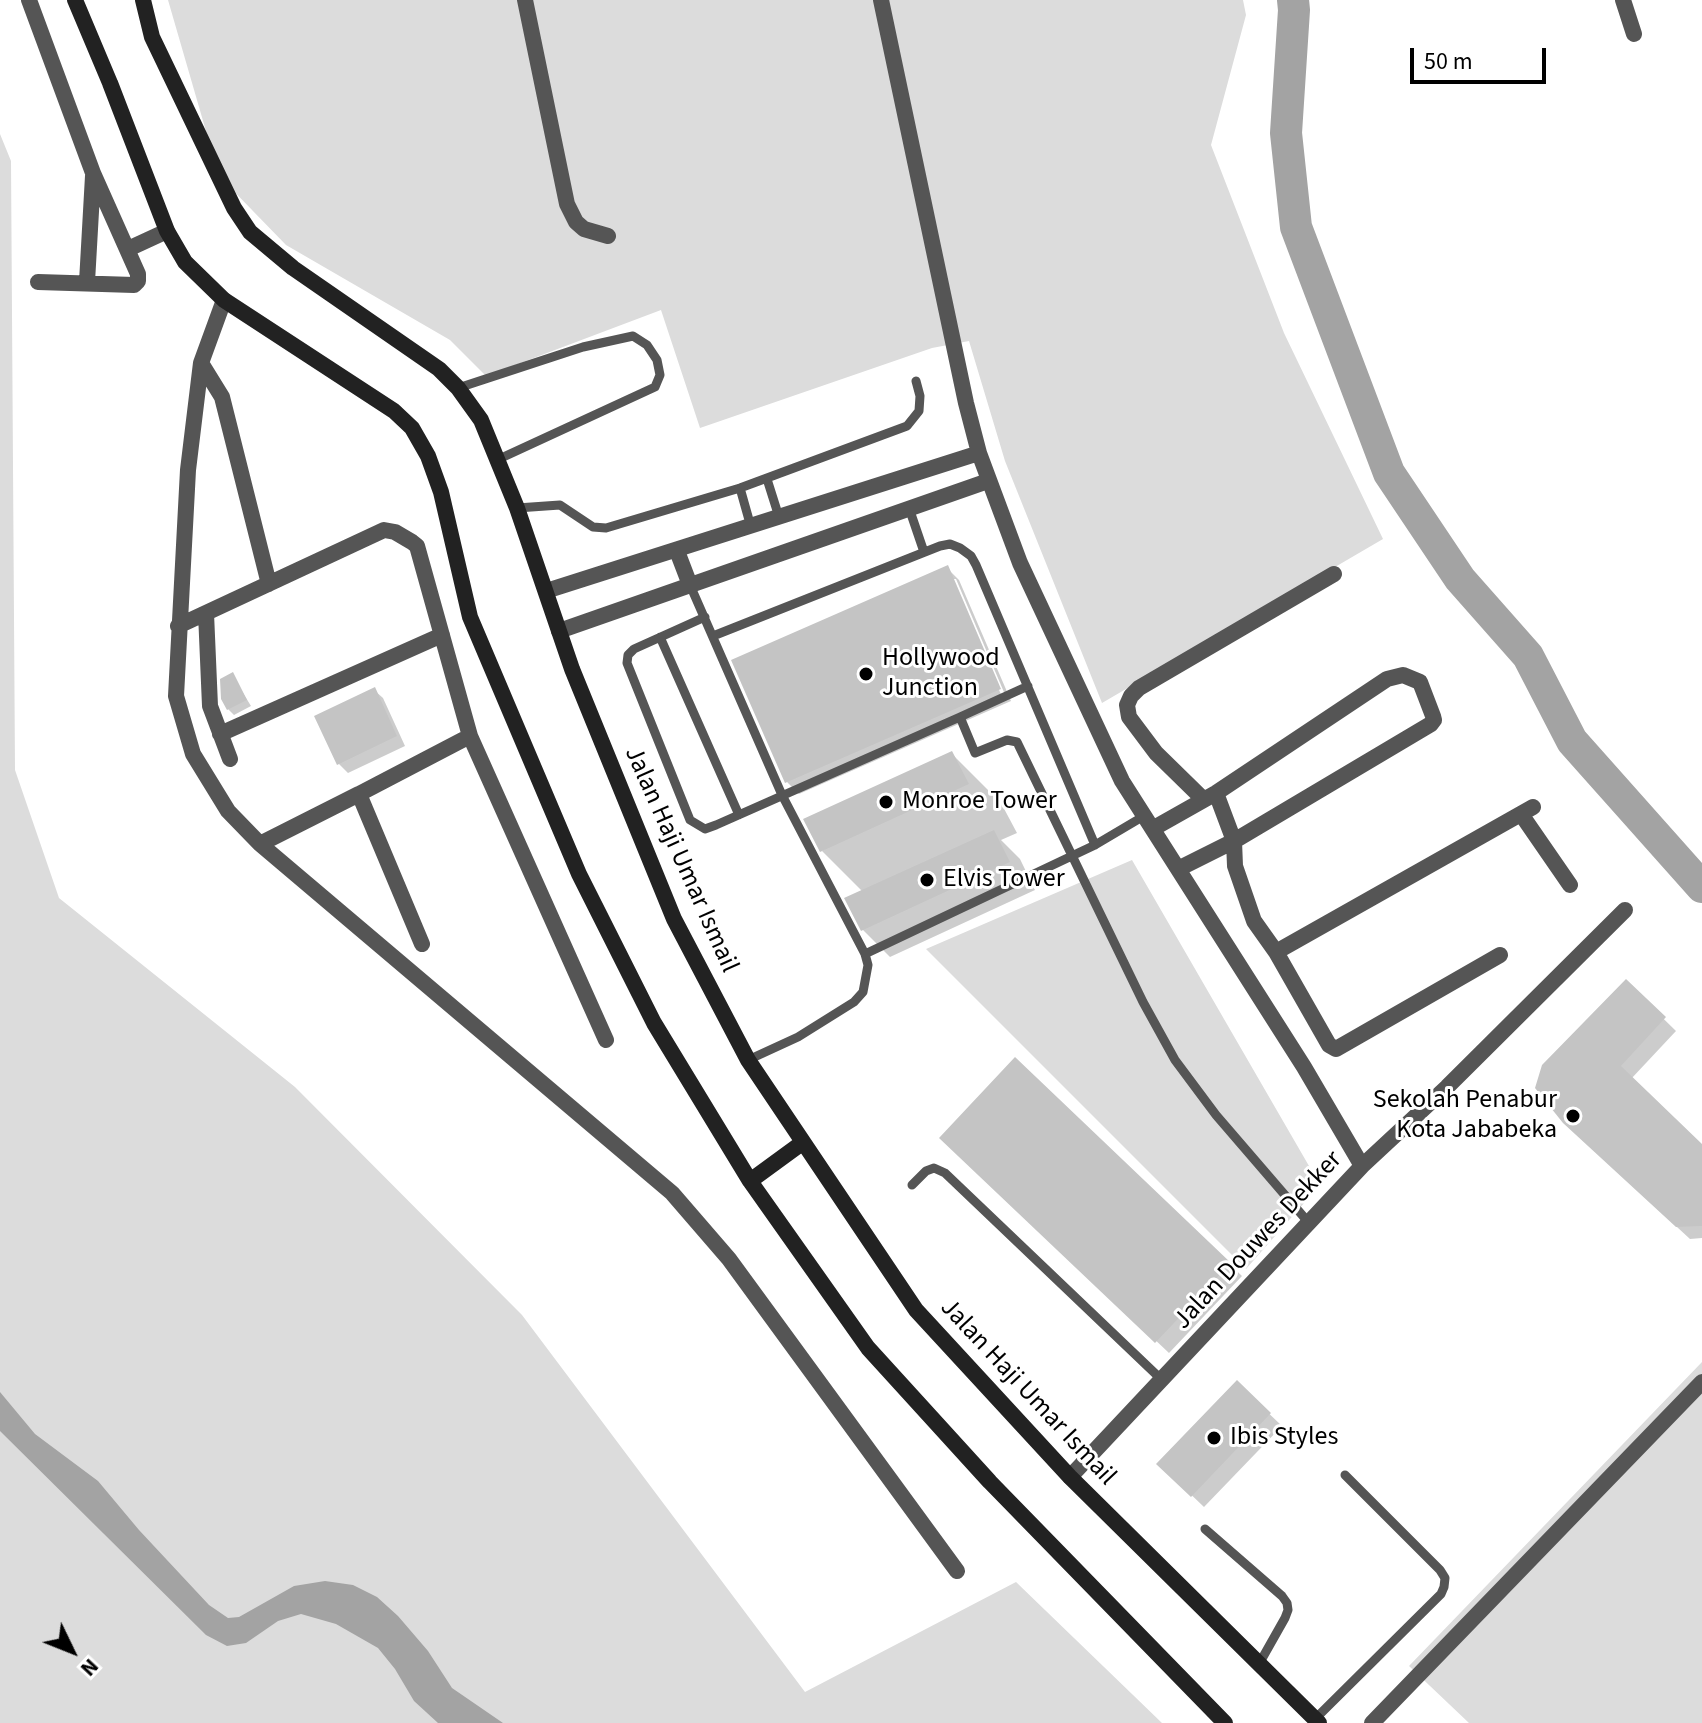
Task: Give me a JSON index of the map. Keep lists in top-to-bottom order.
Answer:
{
  "streets": {
    "main road": ["Jalan Haji Umar Ismail"],
    "street": ["Jalan Douwes Dekker"]
  },
  "crossings": [
    ["Jalan Haji Umar Ismail", "Jalan Douwes Dekker"]
  ],
  "places": [
    "Hollywood Junction",
    "Monroe Tower",
    "Elvis Tower",
    "Sekolah Penabur Kota Jababeka",
    "Ibis Styles"
  ],
  "scale_bar": "50 m",
  "north": "bottom right"
}
